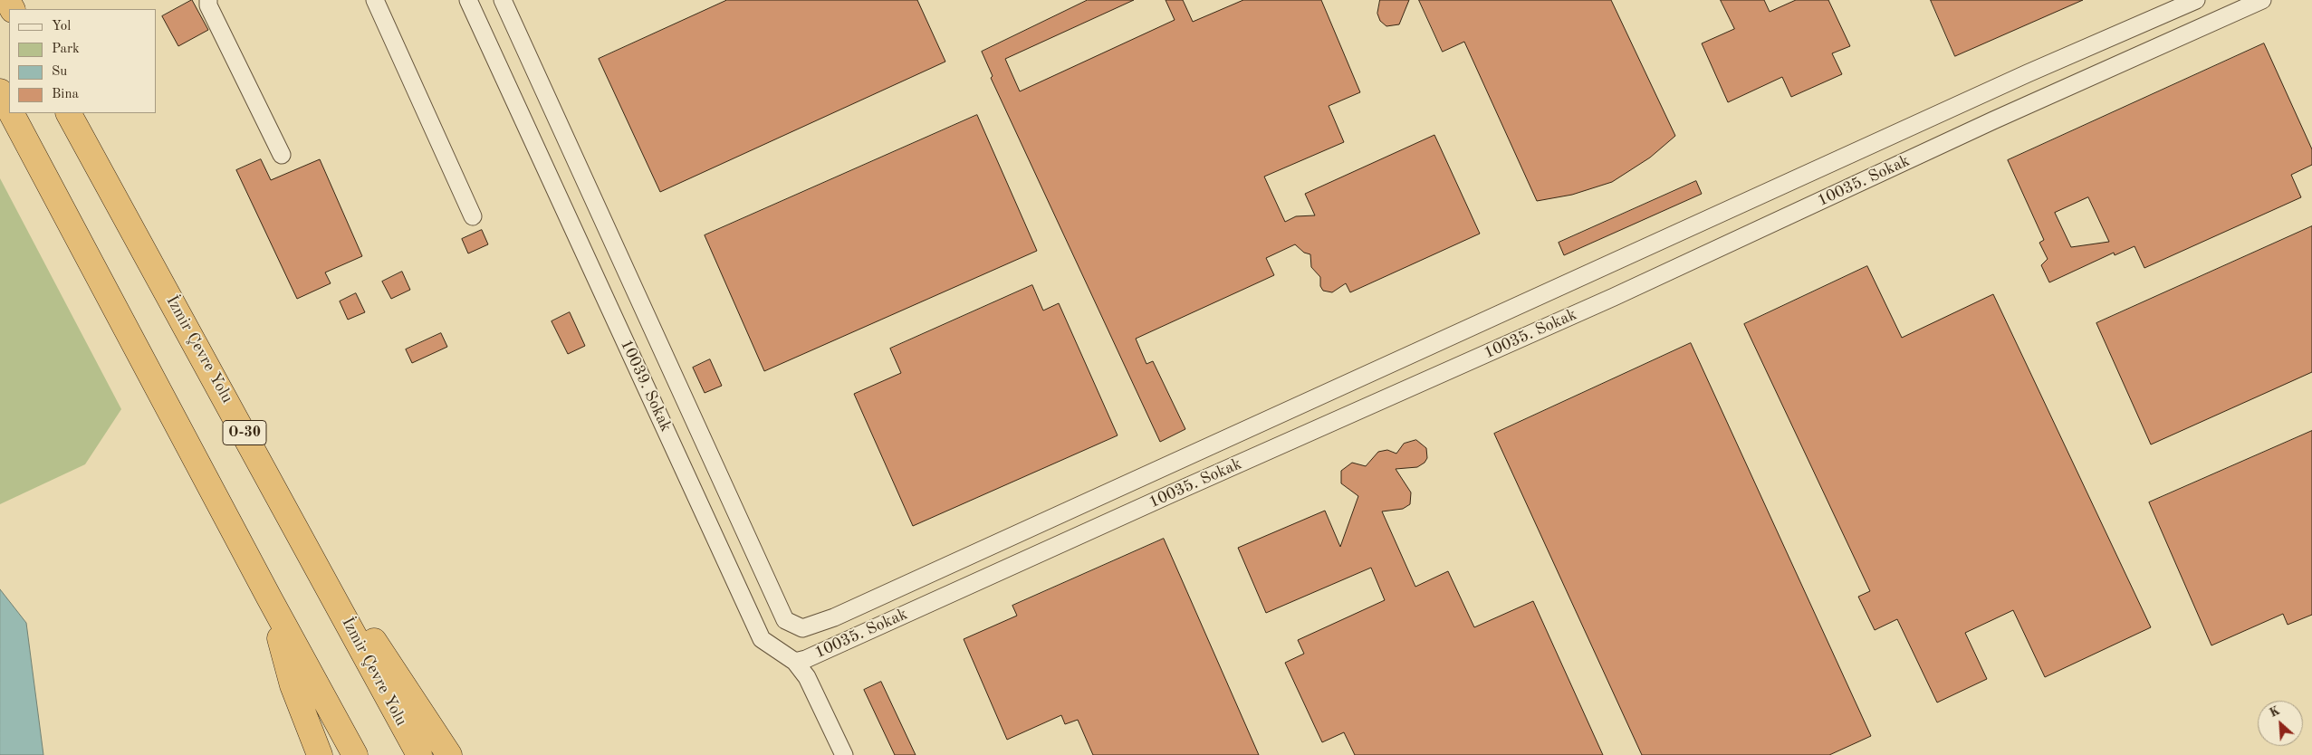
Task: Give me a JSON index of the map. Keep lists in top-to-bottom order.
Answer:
{
  "streets": {
    "highway": ["İzmir Çevre Yolu", "O-30"],
    "street": ["10035. Sokak", "10039. Sokak"]
  },
  "crossings": [
    ["10035. Sokak", "10039. Sokak"]
  ],
  "legend": [
    "Yol",
    "Park",
    "Su",
    "Bina"
  ],
  "north": "top left"
}
